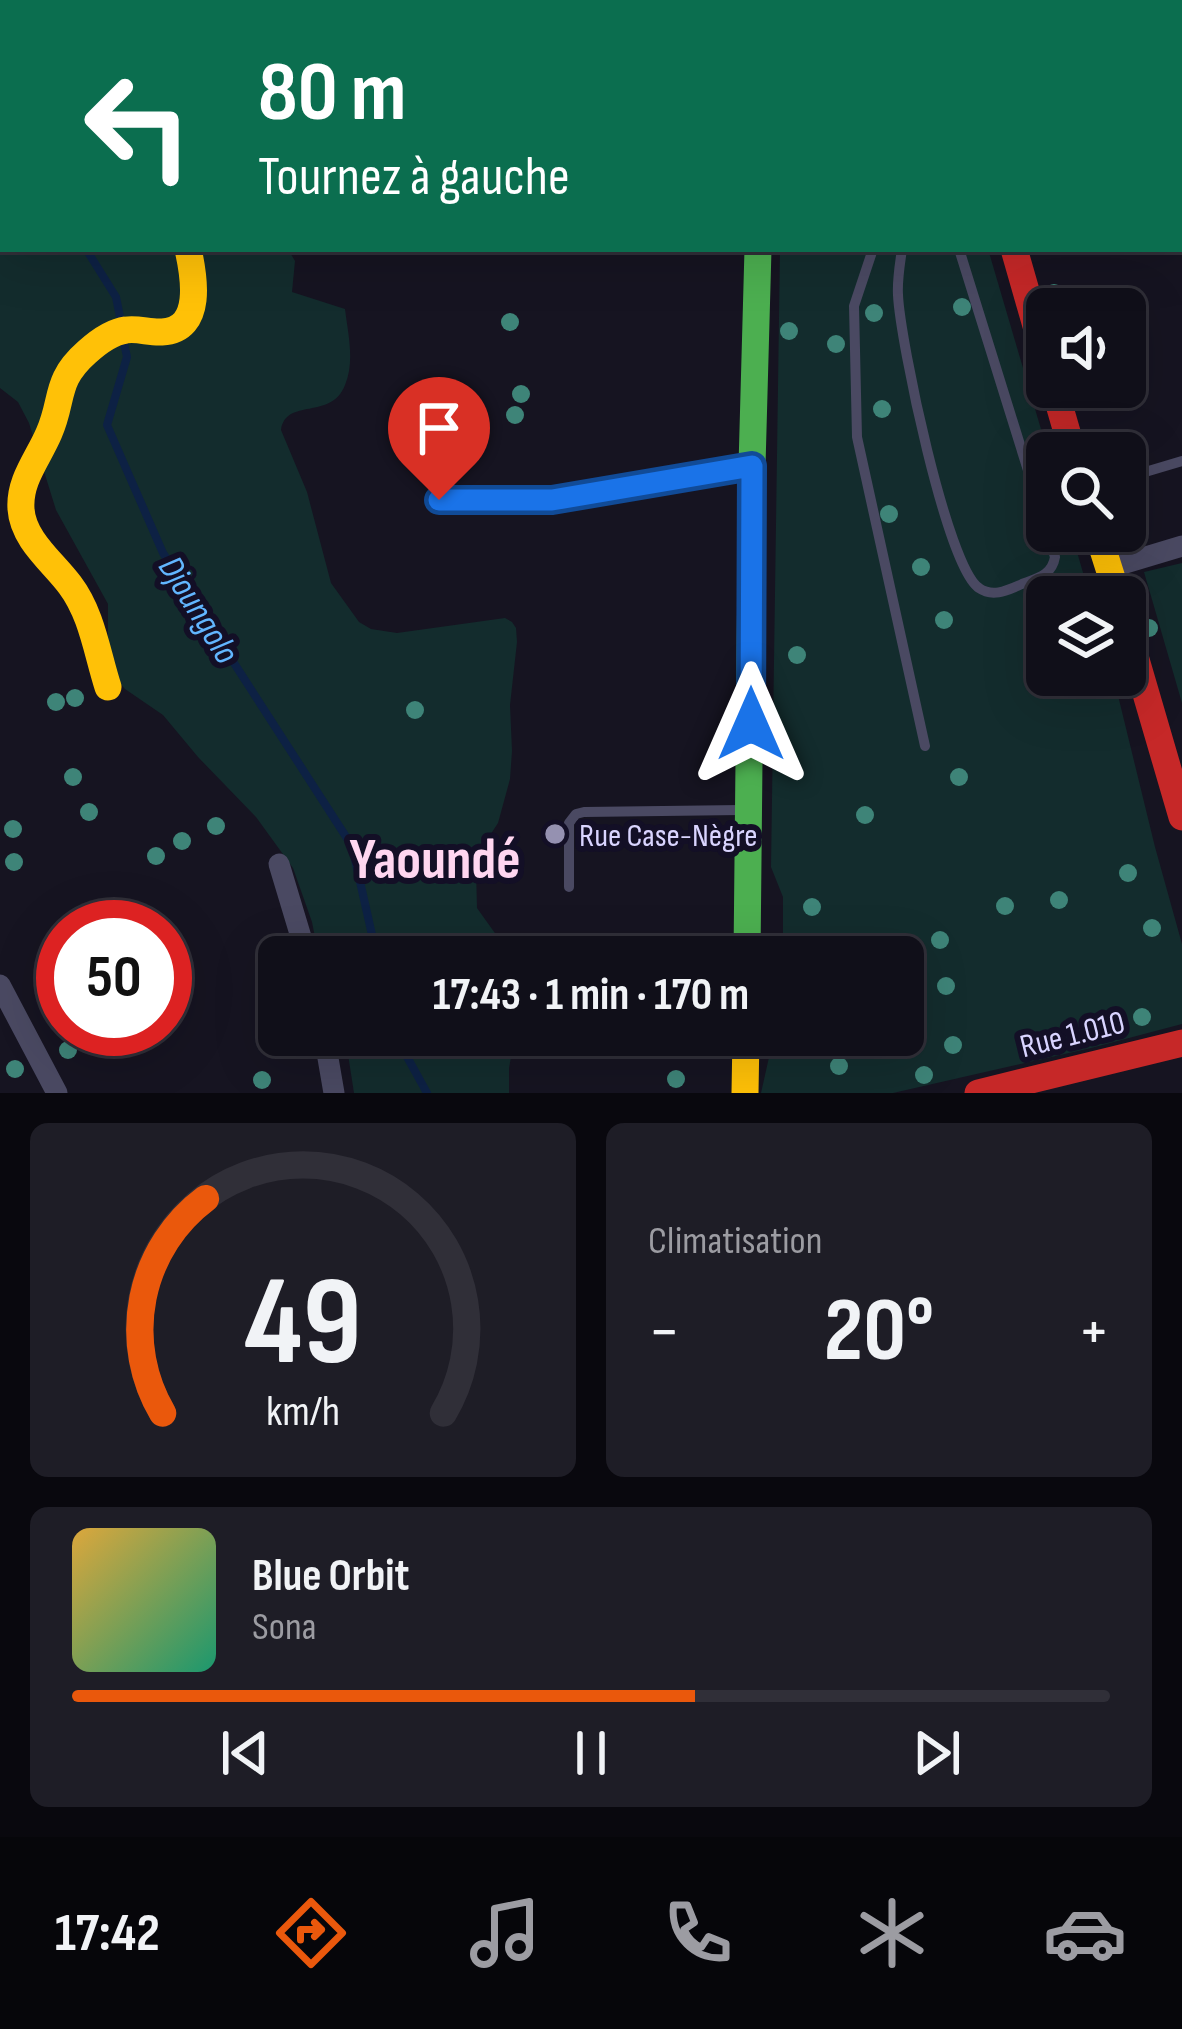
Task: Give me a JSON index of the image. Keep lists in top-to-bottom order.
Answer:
{
  "streets": {
    "main road": ["Rue 1.010"]
  },
  "districts": ["Yaoundé"],
  "water": ["Djoungolo"],
  "places": ["Rue Case-Nègre"],
  "page": {
    "turn": ["80 m", "Tournez à gauche"],
    "limit": "50",
    "trip": "17:43 · 1 min · 170 m",
    "tile": "Climatisation",
    "heat": ["−", "20°", "+"],
    "song": ["Blue Orbit", "Sona"],
    "tabs": "17:42",
    "gauge": ["49", "km/h"]
  }
}
